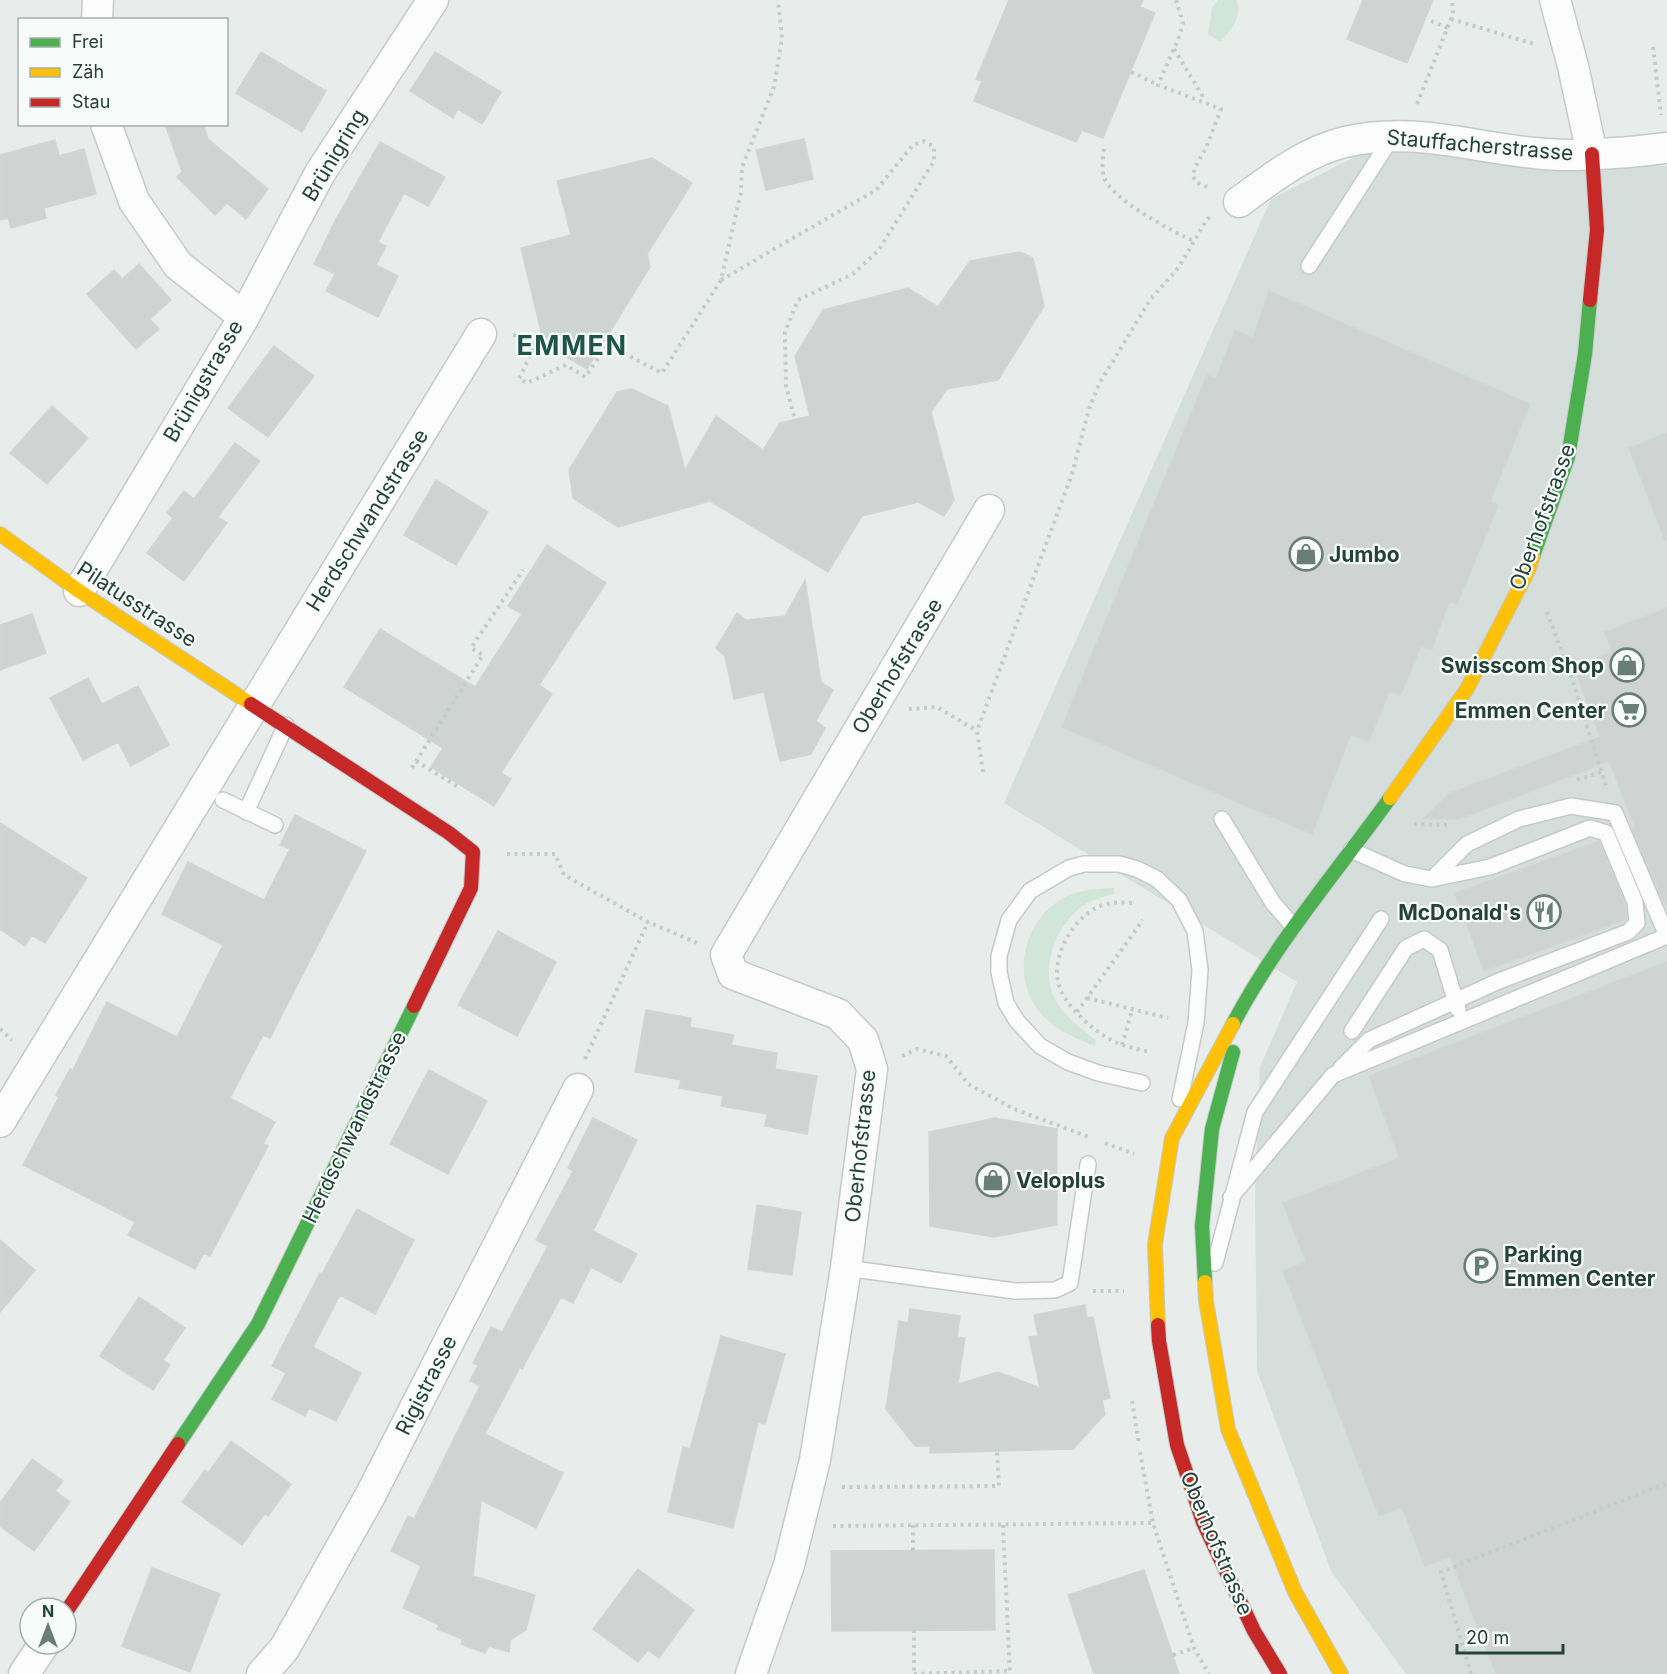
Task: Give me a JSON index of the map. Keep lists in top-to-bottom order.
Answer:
{
  "streets": {
    "street": [
      "Stauffacherstrasse",
      "Brünigring",
      "Brünigstrasse",
      "Oberhofstrasse",
      "Herdschwandstrasse",
      "Pilatusstrasse",
      "Rigistrasse"
    ]
  },
  "crossings": [
    ["Stauffacherstrasse", "Oberhofstrasse"],
    ["Brünigring", "Brünigstrasse"],
    ["Brünigstrasse", "Pilatusstrasse"],
    ["Herdschwandstrasse", "Pilatusstrasse"]
  ],
  "districts": ["EMMEN"],
  "places": {
    "shop": ["Jumbo", "Swisscom Shop", "Veloplus"],
    "supermarket": ["Emmen Center"],
    "restaurant": ["McDonald's"],
    "parking": ["Parking Emmen Center"]
  },
  "legend": ["Frei", "Zäh", "Stau"],
  "scale_bar": "20 m",
  "north": "top"
}
